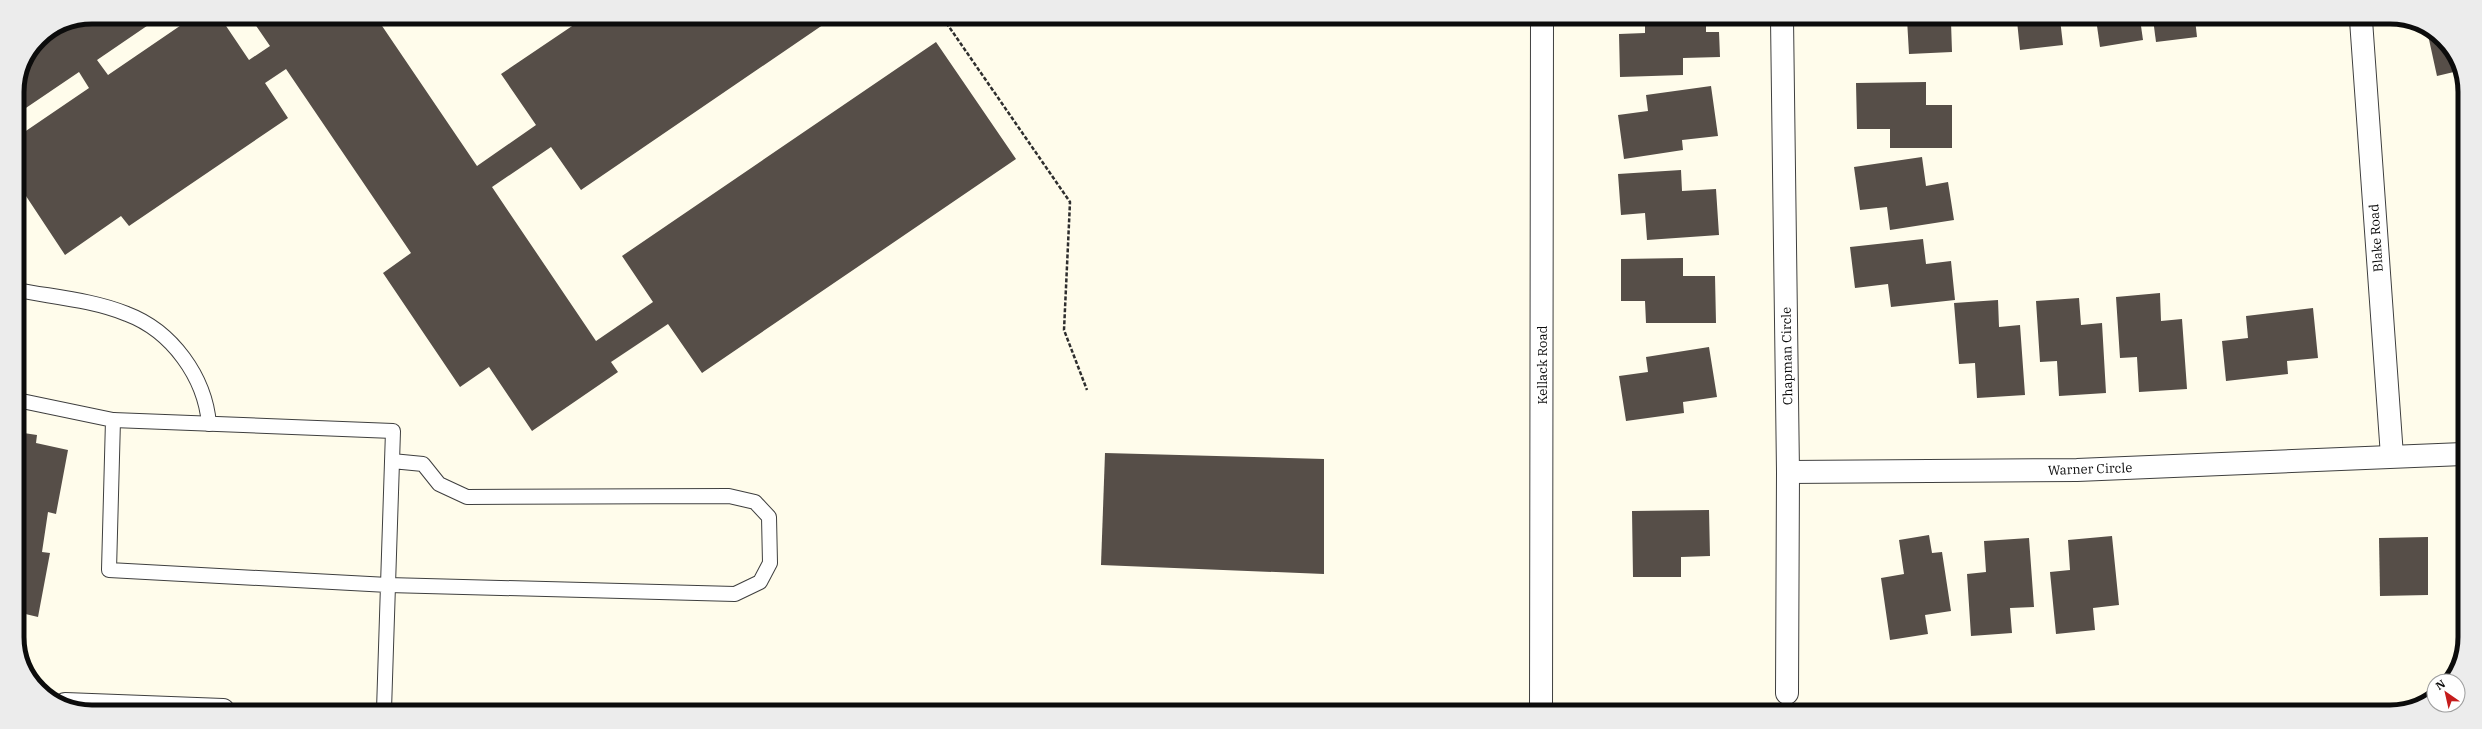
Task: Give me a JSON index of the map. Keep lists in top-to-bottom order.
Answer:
{
  "streets": {
    "street": [
      "Blake Road",
      "Chapman Circle",
      "Kellack Road",
      "Warner Circle"
    ]
  },
  "crossings": [
    ["Blake Road", "Warner Circle"],
    ["Chapman Circle", "Warner Circle"]
  ],
  "north": "top left"
}
